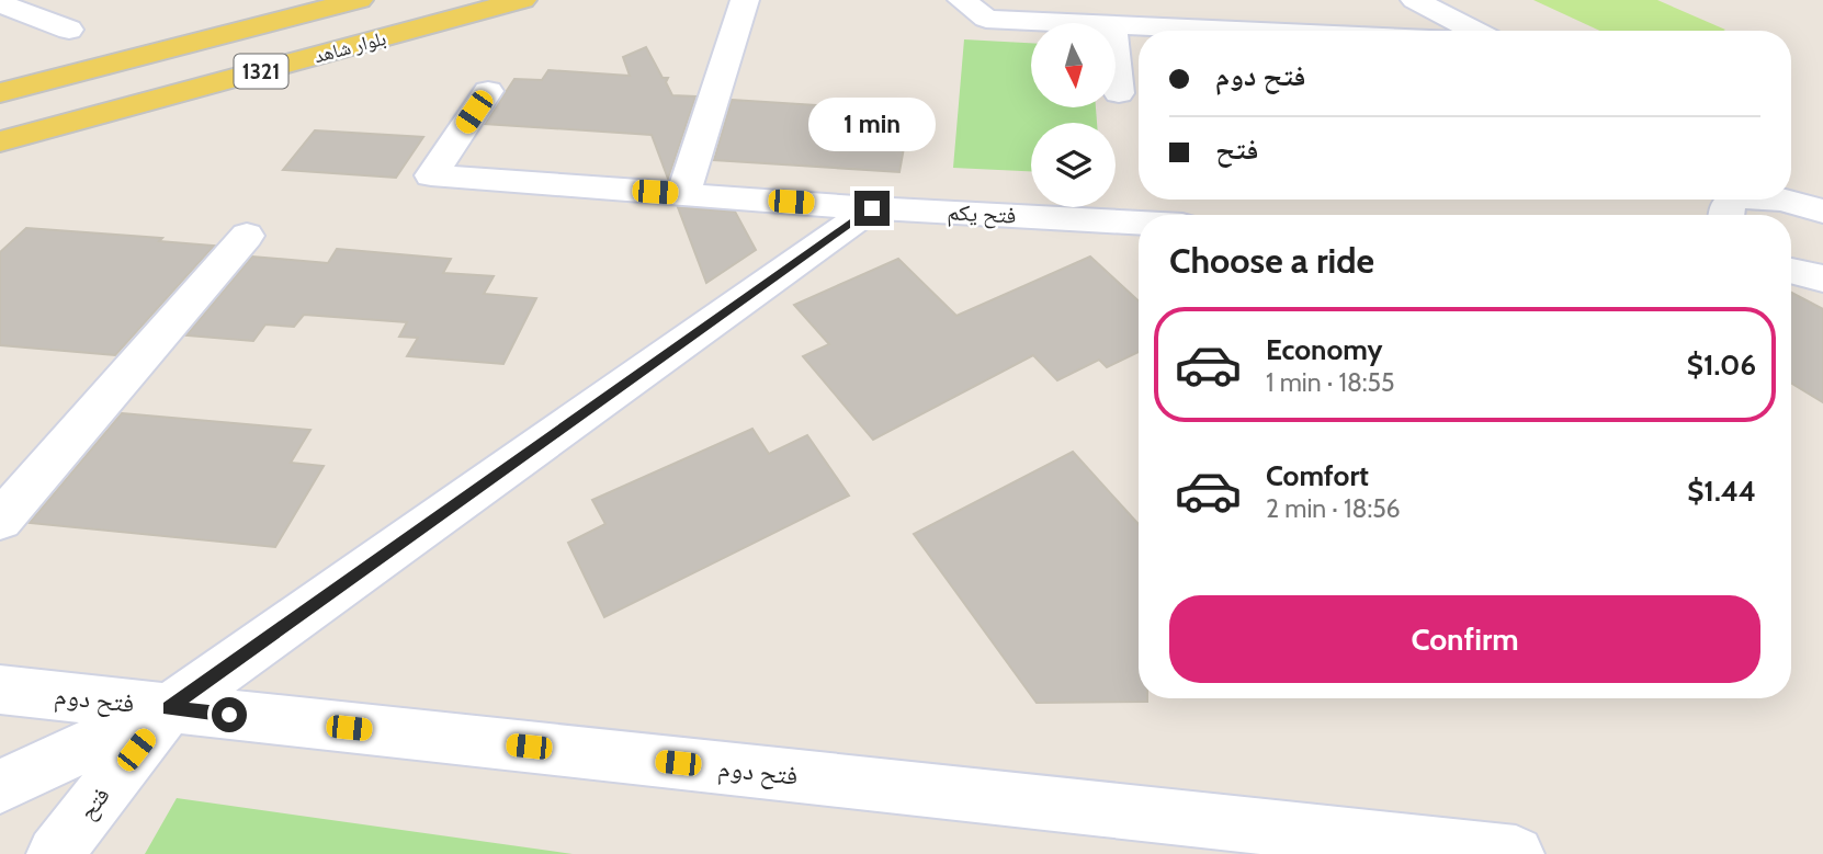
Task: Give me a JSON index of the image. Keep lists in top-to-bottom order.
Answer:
{
  "streets": {
    "main road": ["بلوار شاهد", "1321"],
    "street": ["فتح یکم", "فتح دوم", "فتح"]
  },
  "crossings": [
    ["فتح یکم", "فتح"],
    ["فتح دوم", "فتح"]
  ],
  "north": "bottom",
  "page": {
    "banner": ["فتح دوم", "فتح"],
    "bubble": "1 min",
    "heading": "Choose a ride",
    "list": [
      {
        "name": "Economy",
        "note": "1 min · 18:55",
        "value": "$1.06"
      },
      {
        "name": "Comfort",
        "note": "2 min · 18:56",
        "value": "$1.44"
      }
    ],
    "buttons": "Confirm"
  }
}
